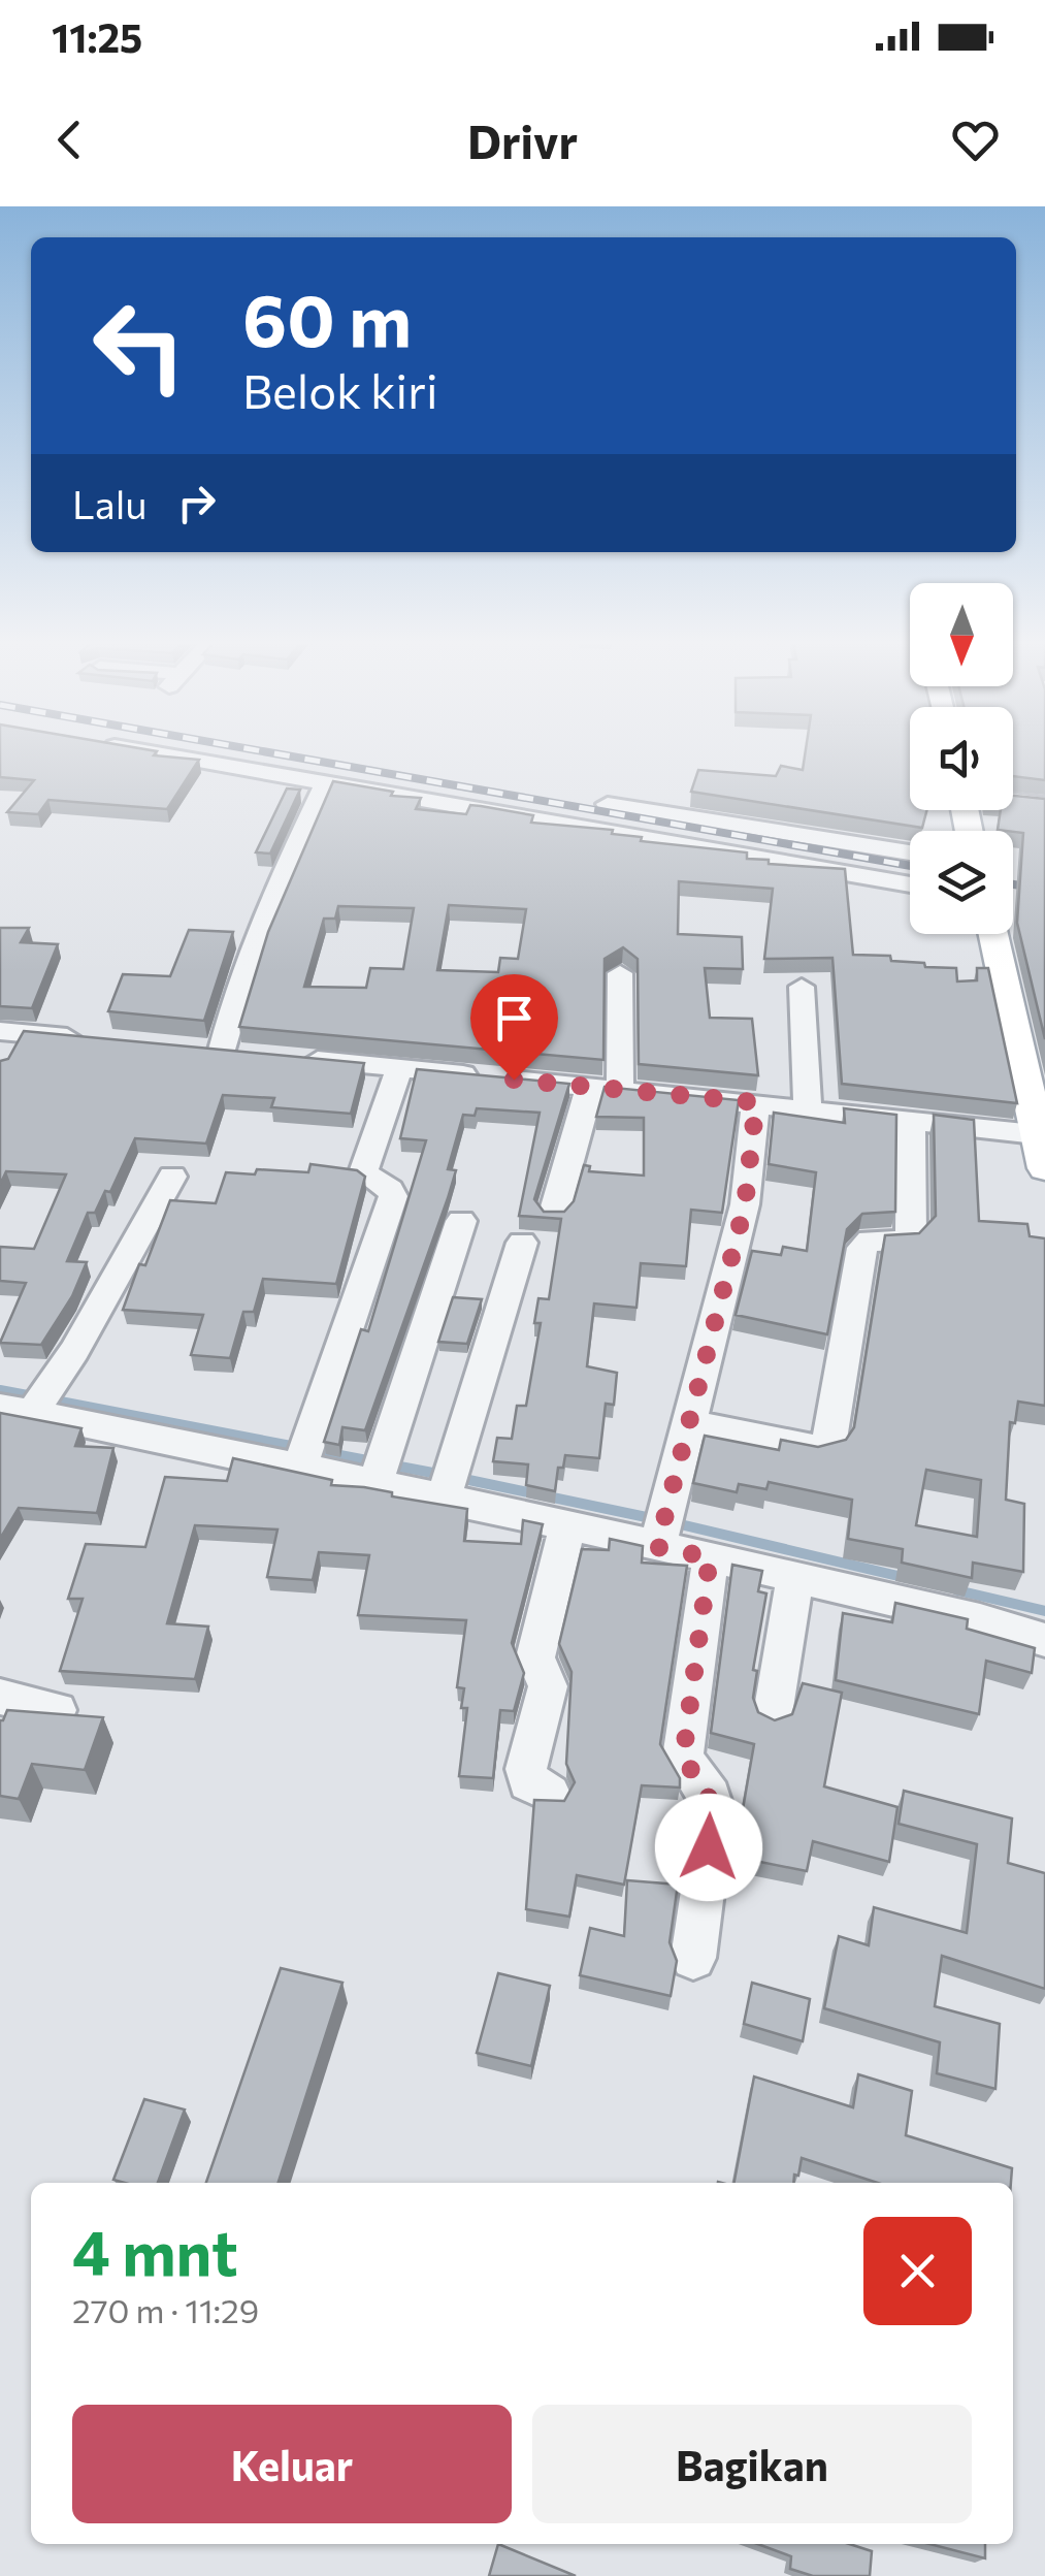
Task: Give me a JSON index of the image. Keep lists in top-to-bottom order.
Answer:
{
  "north": "bottom",
  "page": {
    "status": "11:25",
    "header": "Drivr",
    "turn": ["60 m", "Belok kiri"],
    "then": "Lalu",
    "heading": ["4 mnt", "270 m · 11:29"],
    "buttons": ["Keluar", "Bagikan"]
  }
}
